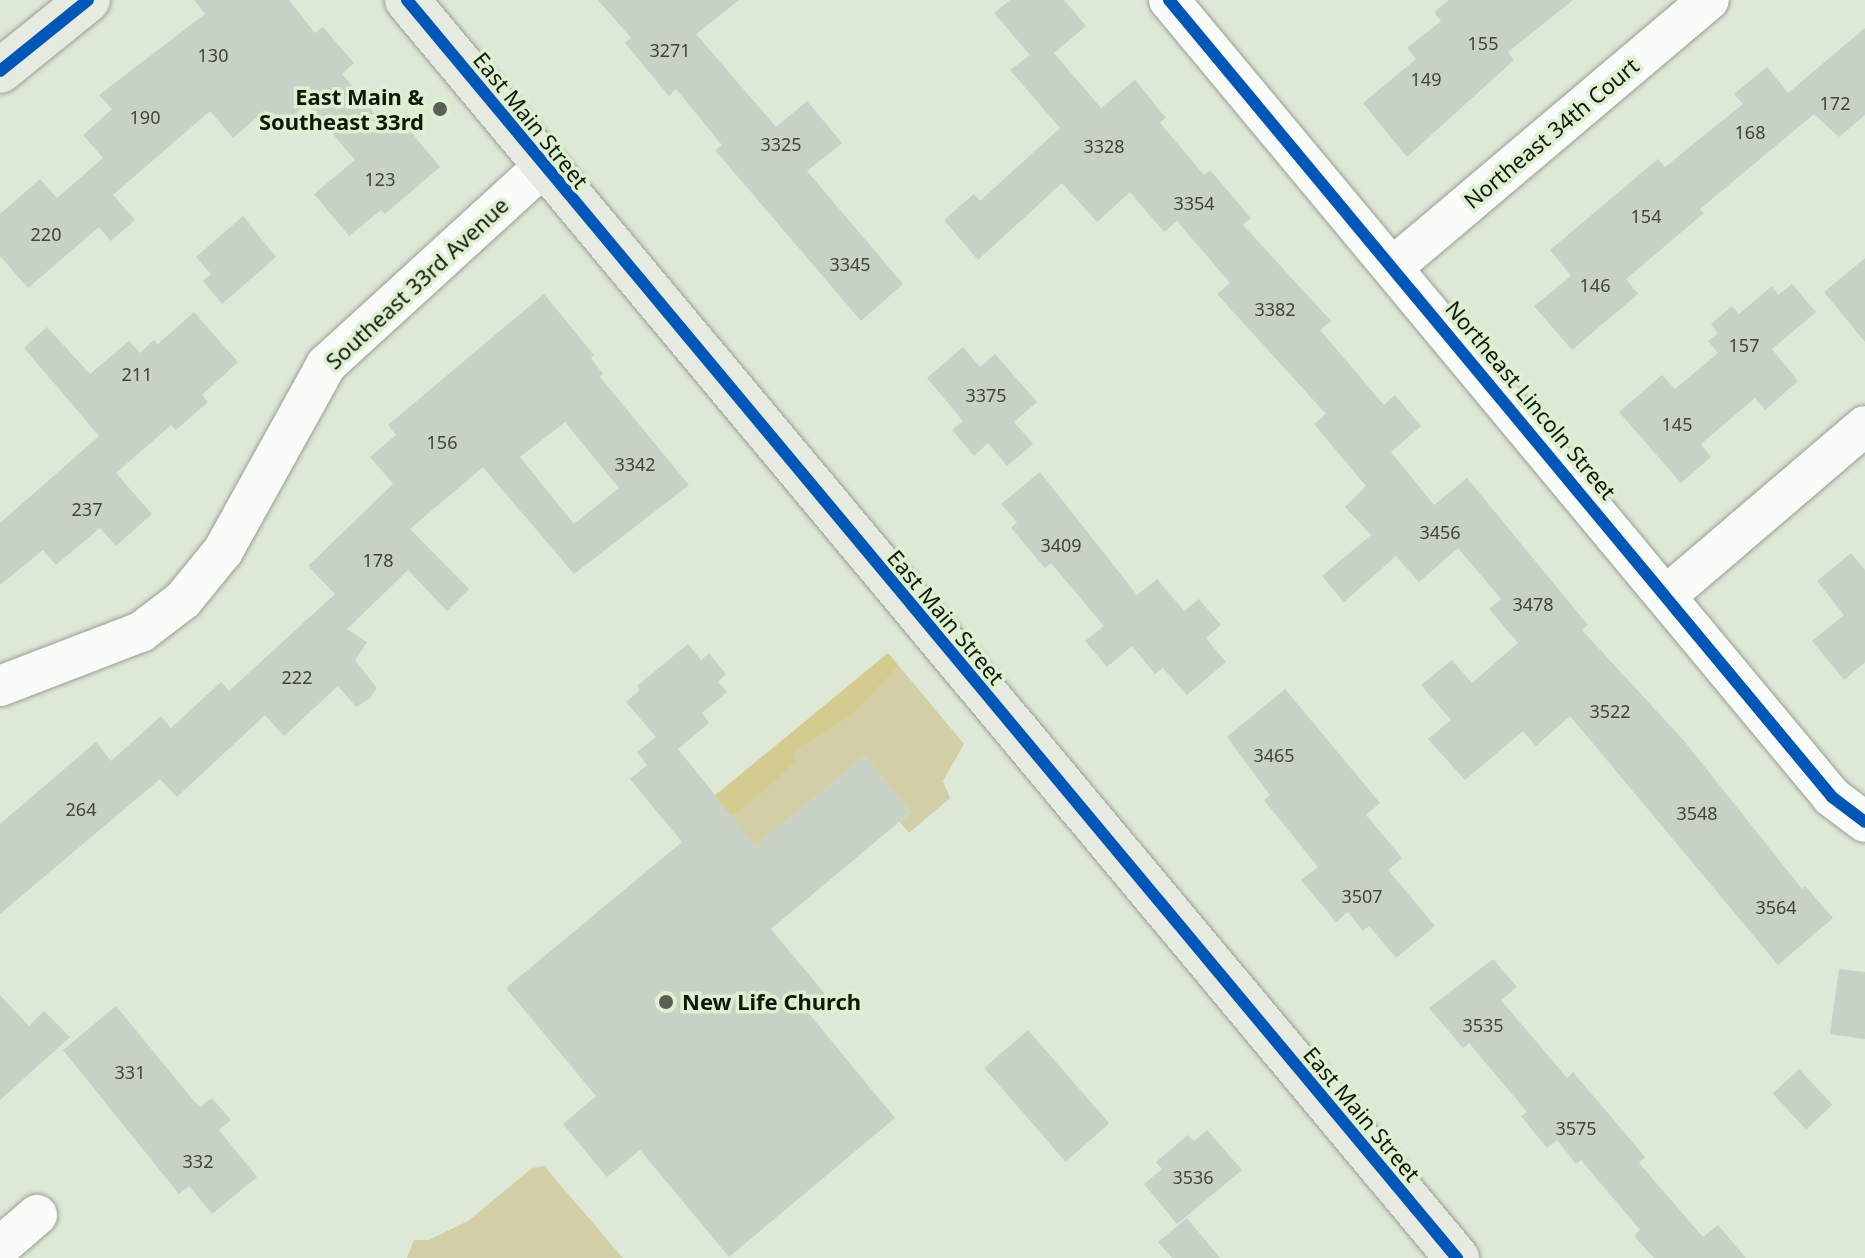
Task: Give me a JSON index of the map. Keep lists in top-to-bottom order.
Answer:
{
  "streets": {
    "main road": ["East Main Street"],
    "street": ["Northeast 34th Court", "Southeast 33rd Avenue", "Northeast Lincoln Street"]
  },
  "crossings": [
    ["East Main Street", "Southeast 33rd Avenue"],
    ["Northeast 34th Court", "Northeast Lincoln Street"]
  ],
  "places": ["East Main & Southeast 33rd", "New Life Church"],
  "house_numbers": [
    "155",
    "3271",
    "130",
    "149",
    "172",
    "190",
    "168",
    "3325",
    "3328",
    "123",
    "3354",
    "154",
    "220",
    "3345",
    "146",
    "3382",
    "157",
    "211",
    "3375",
    "145",
    "156",
    "3342",
    "237",
    "3456",
    "3409",
    "178",
    "3478",
    "222",
    "3522",
    "3465",
    "264",
    "3548",
    "3507",
    "3564",
    "3535",
    "331",
    "3575",
    "332",
    "3536"
  ]
}
